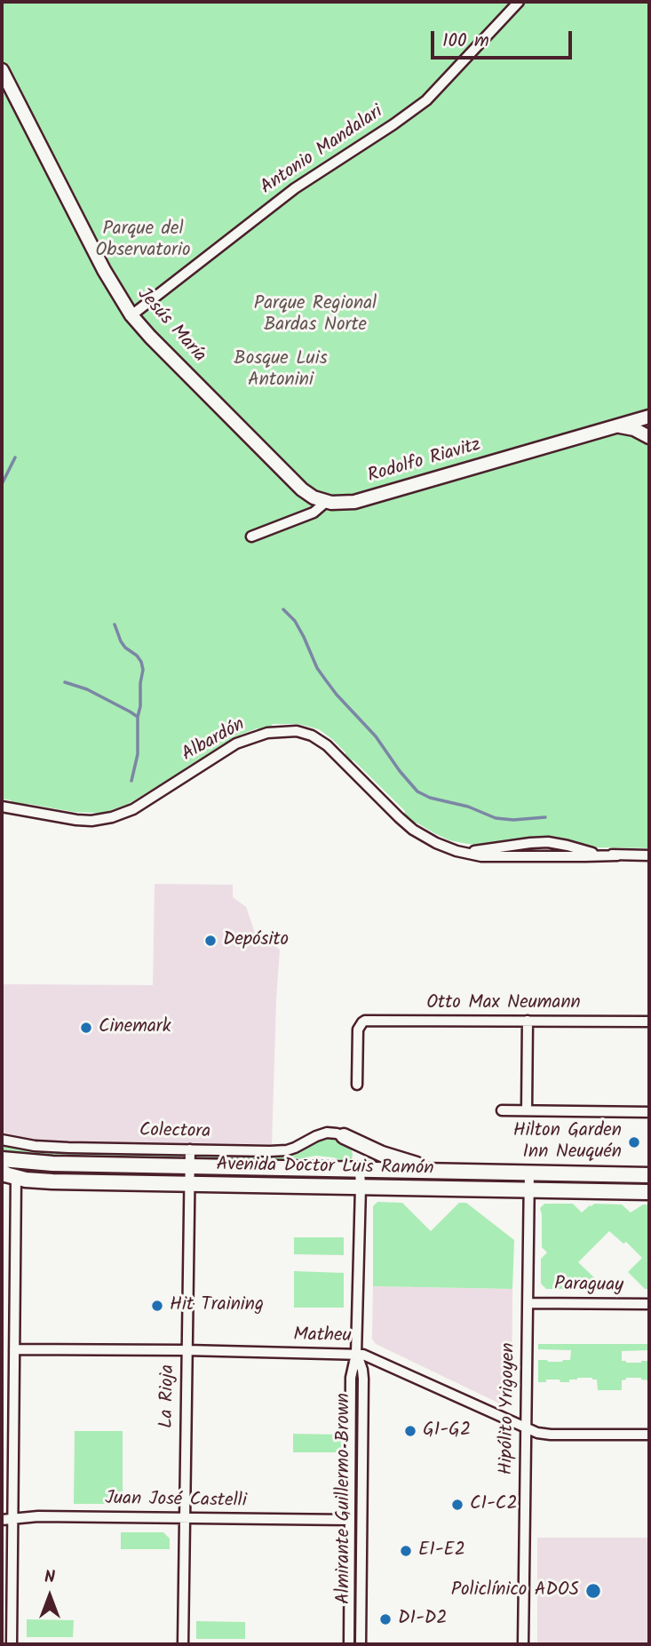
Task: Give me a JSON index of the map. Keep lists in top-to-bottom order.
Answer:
{
  "streets": {
    "main road": ["Jesús María", "Rodolfo Riavitz", "Avenida Doctor Luis Ramón"],
    "street": [
      "Antonio Mandalari",
      "Albardón",
      "Otto Max Neumann",
      "Colectora",
      "Paraguay",
      "Matheu",
      "La Rioja",
      "Hipólito Yrigoyen",
      "Almirante Guillermo Brown",
      "Juan José Castelli"
    ]
  },
  "crossings": [
    ["Antonio Mandalari", "Jesús María"],
    ["Jesús María", "Rodolfo Riavitz"],
    ["Colectora", "La Rioja"],
    ["Avenida Doctor Luis Ramón", "La Rioja"],
    ["Avenida Doctor Luis Ramón", "Hipólito Yrigoyen"],
    ["Avenida Doctor Luis Ramón", "Almirante Guillermo Brown"],
    ["Paraguay", "Hipólito Yrigoyen"],
    ["Matheu", "La Rioja"],
    ["Matheu", "Hipólito Yrigoyen"],
    ["Matheu", "Almirante Guillermo Brown"],
    ["La Rioja", "Juan José Castelli"],
    ["Almirante Guillermo Brown", "Juan José Castelli"]
  ],
  "parks": ["Parque del Observatorio", "Parque Regional Bardas Norte", "Bosque Luis Antonini"],
  "places": [
    "Depósito",
    "Cinemark",
    "Hilton Garden Inn Neuquén",
    "Hit Training",
    "G1-G2",
    "C1-C2",
    "E1-E2",
    "Policlínico ADOS",
    "D1-D2"
  ],
  "scale_bar": "100 m",
  "north": "top"
}
